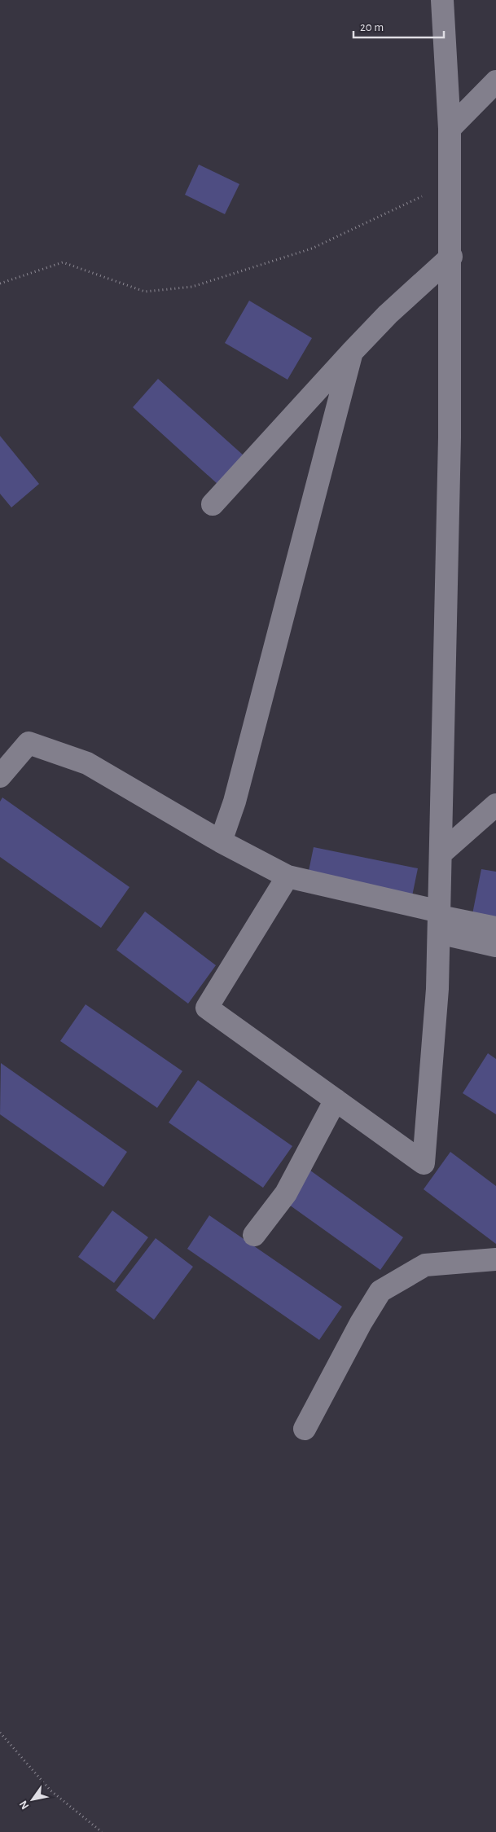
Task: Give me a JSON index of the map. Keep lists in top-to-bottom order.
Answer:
{
  "scale_bar": "20 m",
  "north": "bottom left"
}
